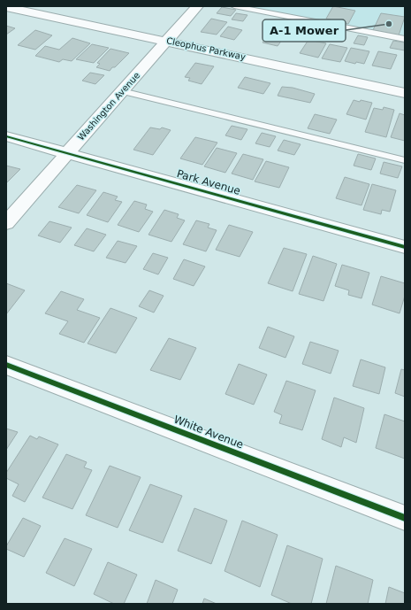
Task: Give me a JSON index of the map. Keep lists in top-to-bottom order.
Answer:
{
  "streets": {
    "street": [
      "Cleophus Parkway",
      "Washington Avenue",
      "Park Avenue",
      "White Avenue"
    ]
  },
  "crossings": [
    ["Cleophus Parkway", "Washington Avenue"],
    ["Washington Avenue", "Park Avenue"]
  ],
  "places": ["A-1 Mower"]
}
